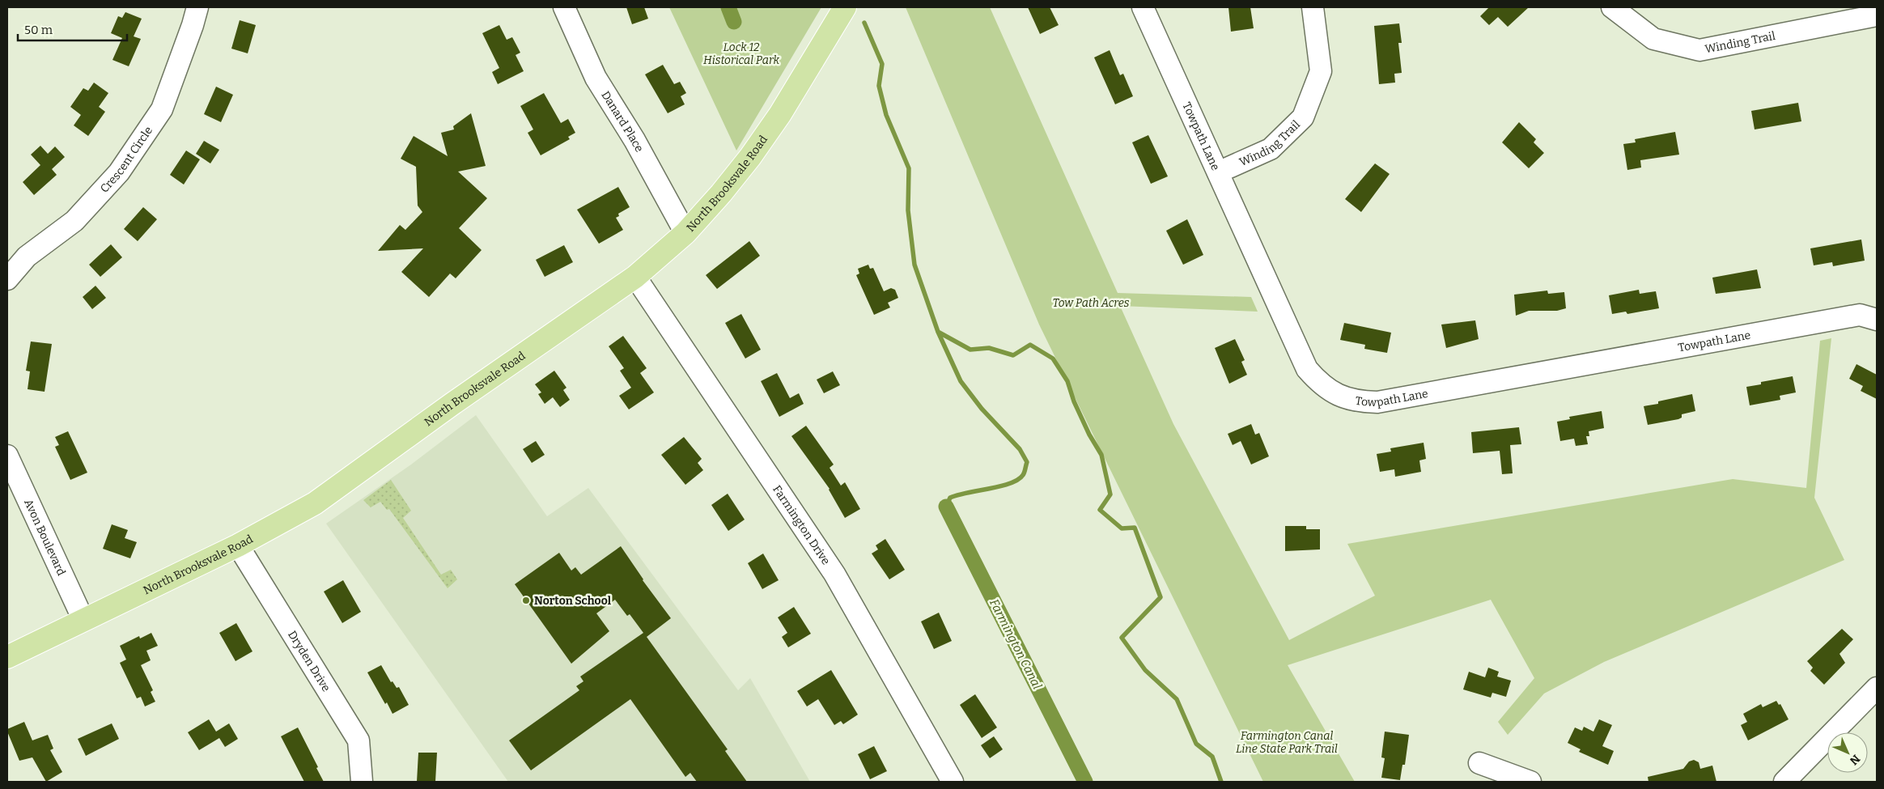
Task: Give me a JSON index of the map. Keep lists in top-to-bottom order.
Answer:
{
  "streets": {
    "main road": ["North Brooksvale Road"],
    "street": [
      "Winding Trail",
      "Danard Place",
      "Towpath Lane",
      "Crescent Circle",
      "Farmington Drive",
      "Avon Boulevard",
      "Dryden Drive"
    ]
  },
  "crossings": [
    ["Winding Trail", "Towpath Lane"],
    ["Danard Place", "North Brooksvale Road"],
    ["North Brooksvale Road", "Farmington Drive"],
    ["North Brooksvale Road", "Avon Boulevard"],
    ["North Brooksvale Road", "Dryden Drive"]
  ],
  "water": ["Farmington Canal"],
  "parks": ["Lock 12 Historical Park", "Tow Path Acres", "Farmington Canal Line State Park Trail"],
  "places": ["Norton School"],
  "scale_bar": "50 m",
  "north": "bottom right"
}
